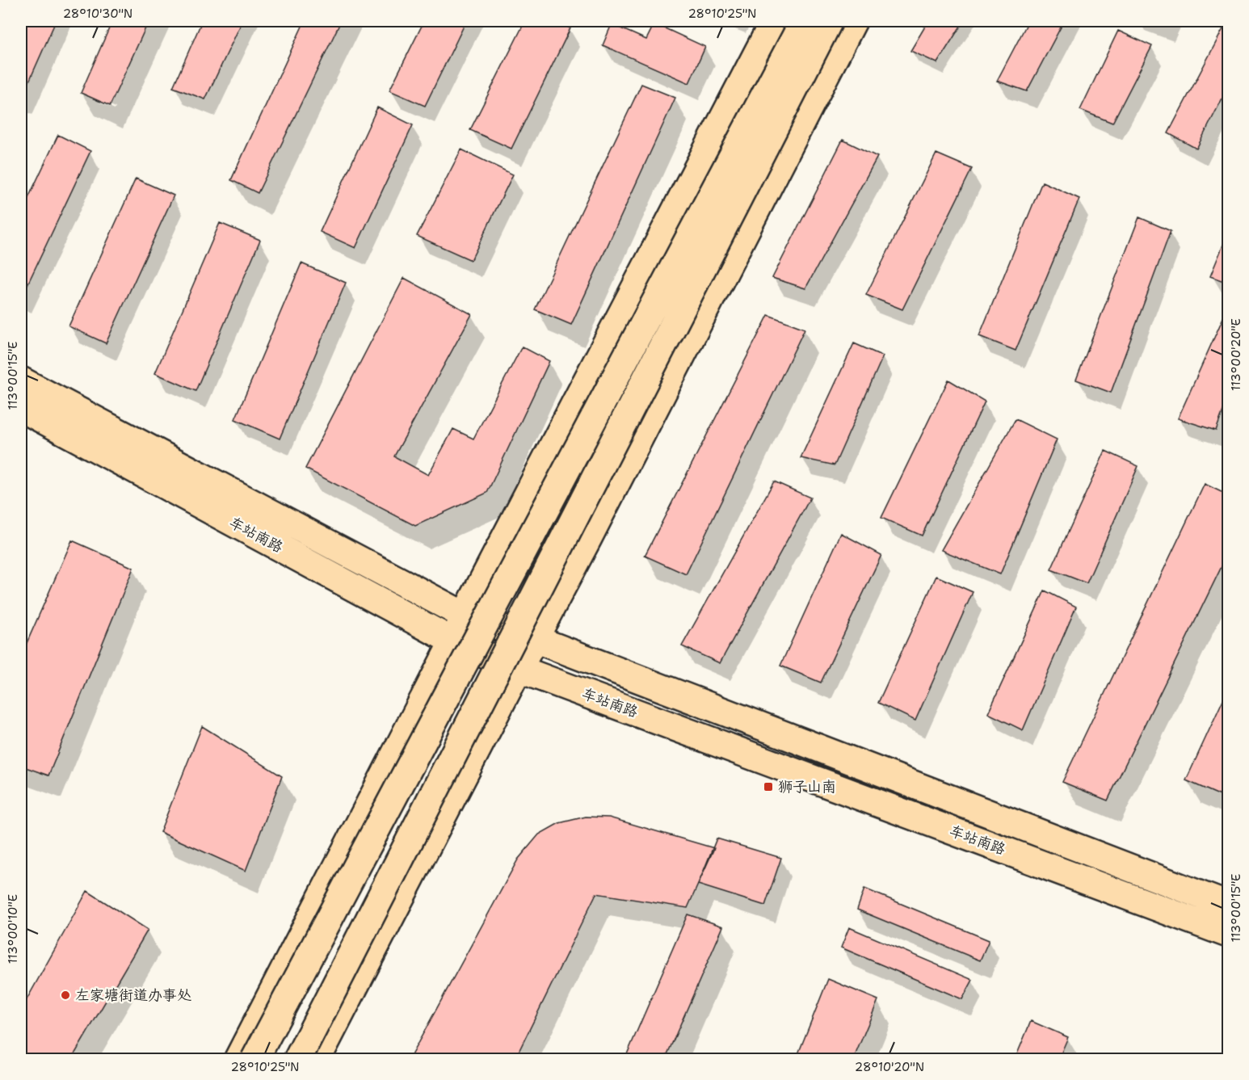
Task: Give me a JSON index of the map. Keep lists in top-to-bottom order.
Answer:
{
  "streets": {
    "main road": ["车站南路"]
  },
  "places": {
    "transit": ["狮子山南"],
    "other": ["左家塘街道办事处"]
  },
  "coordinates": [
    "28°10'30\"N",
    "28°10'25\"N",
    "113°00'20\"E",
    "113°00'15\"E",
    "113°00'10\"E",
    "28°10'20\"N"
  ]
}
